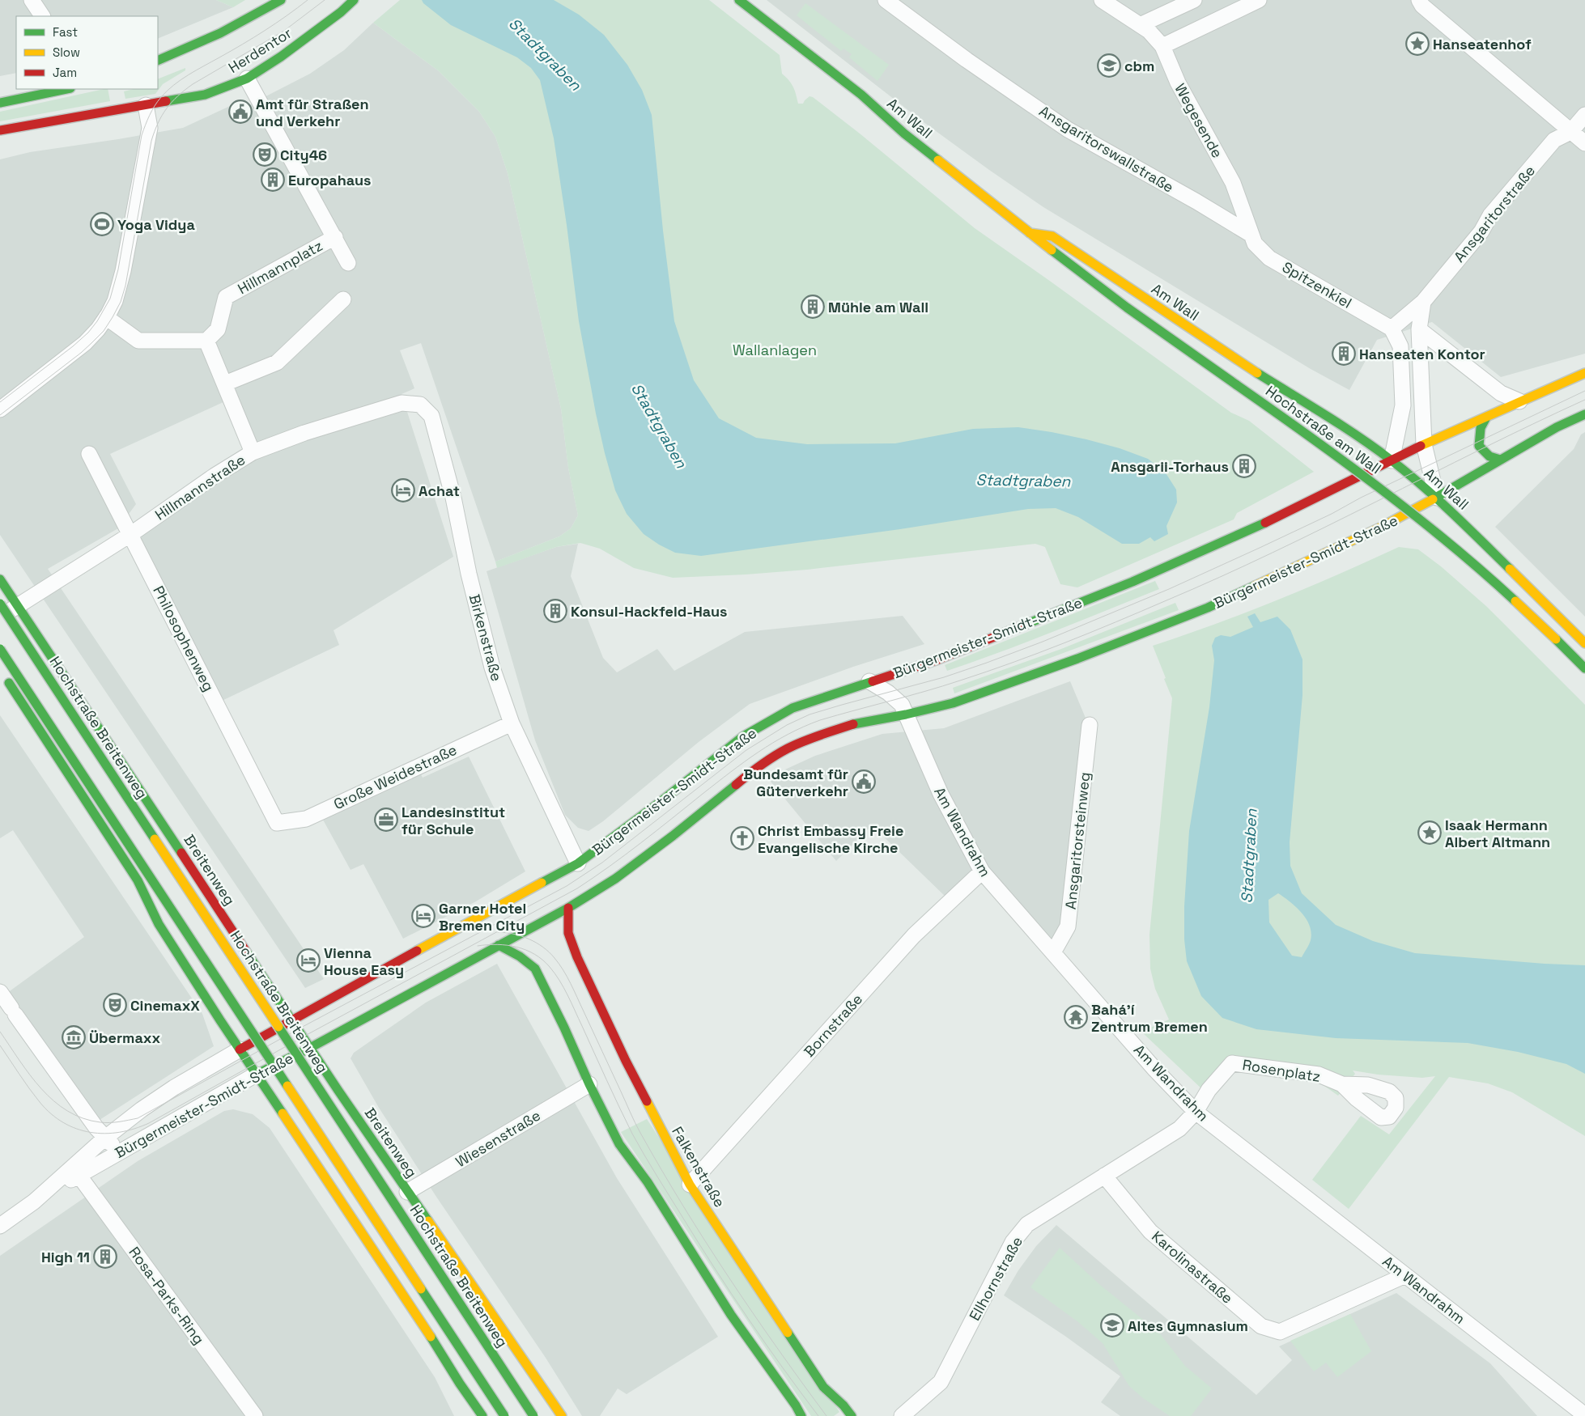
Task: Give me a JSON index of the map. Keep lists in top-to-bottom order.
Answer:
{
  "streets": {
    "main road": [
      "Herdentor",
      "Am Wall",
      "Hochstraße am Wall",
      "Bürgermeister-Smidt-Straße",
      "Hochstraße Breitenweg",
      "Breitenweg",
      "Falkenstraße"
    ],
    "street": [
      "Wegesende",
      "Ansgaritorswallstraße",
      "Ansgaritorstraße",
      "Hillmannplatz",
      "Spitzenkiel",
      "Hillmannstraße",
      "Birkenstraße",
      "Philosophenweg",
      "Große Weidestraße",
      "Am Wandrahm",
      "Ansgaritorsteinweg",
      "Bornstraße",
      "Rosenplatz",
      "Wiesenstraße",
      "Karolinastraße",
      "Ellhornstraße",
      "Rosa-Parks-Ring"
    ]
  },
  "crossings": [
    ["Am Wall", "Hochstraße am Wall"],
    ["Am Wall", "Bürgermeister-Smidt-Straße"],
    ["Wegesende", "Ansgaritorswallstraße"],
    ["Wegesende", "Spitzenkiel"],
    ["Ansgaritorswallstraße", "Spitzenkiel"],
    ["Ansgaritorstraße", "Spitzenkiel"],
    ["Hillmannstraße", "Birkenstraße"],
    ["Hillmannstraße", "Philosophenweg"],
    ["Hillmannstraße", "Breitenweg"],
    ["Bürgermeister-Smidt-Straße", "Birkenstraße"],
    ["Bürgermeister-Smidt-Straße", "Am Wandrahm"],
    ["Bürgermeister-Smidt-Straße", "Breitenweg"],
    ["Bürgermeister-Smidt-Straße", "Falkenstraße"],
    ["Bürgermeister-Smidt-Straße", "Rosa-Parks-Ring"],
    ["Birkenstraße", "Große Weidestraße"],
    ["Philosophenweg", "Große Weidestraße"],
    ["Am Wandrahm", "Ansgaritorsteinweg"],
    ["Am Wandrahm", "Bornstraße"],
    ["Am Wandrahm", "Rosenplatz"],
    ["Am Wandrahm", "Karolinastraße"],
    ["Am Wandrahm", "Ellhornstraße"],
    ["Breitenweg", "Wiesenstraße"],
    ["Bornstraße", "Falkenstraße"],
    ["Rosenplatz", "Ellhornstraße"],
    ["Karolinastraße", "Ellhornstraße"]
  ],
  "water": ["Stadtgraben"],
  "parks": ["Wallanlagen"],
  "places": {
    "place": ["Hanseatenhof", "Isaak Hermann Albert Altmann"],
    "school or university": ["cbm", "Altes Gymnasium"],
    "public building": ["Amt für Straßen und Verkehr", "Bundesamt für Güterverkehr"],
    "theatre": ["City46", "CinemaxX"],
    "building": [
      "Europahaus",
      "Mühle am Wall",
      "Hanseaten Kontor",
      "Ansgarii-Torhaus",
      "Konsul-Hackfeld-Haus",
      "High 11"
    ],
    "sports": ["Yoga Vidya"],
    "hotel": ["Achat", "Garner Hotel Bremen City", "Vienna House Easy"],
    "office": ["Landesinstitut für Schule"],
    "church": ["Christ Embassy Freie Evangelische Kirche"],
    "temple": ["Bahá'í Zentrum Bremen"],
    "museum": ["Übermaxx"]
  },
  "legend": ["Fast", "Slow", "Jam"]
}
